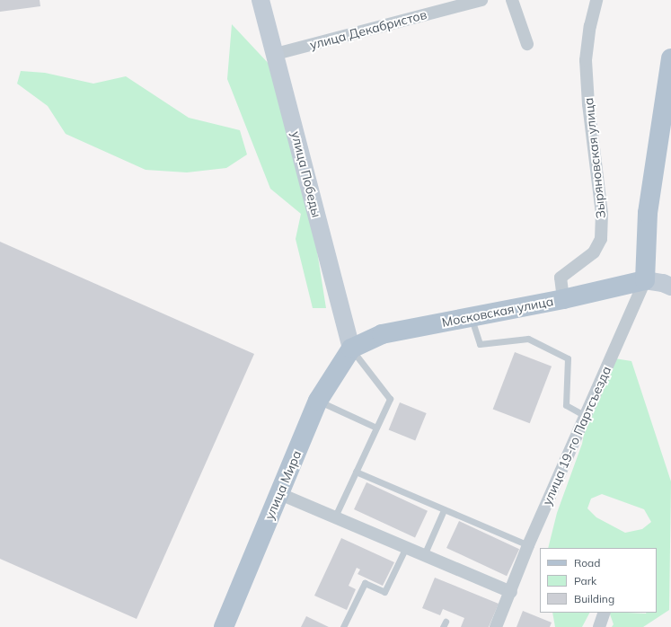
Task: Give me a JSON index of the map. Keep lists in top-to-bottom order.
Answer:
{
  "streets": {
    "main road": ["Московская улица", "улица Мира"],
    "street": [
      "улица Декабристов",
      "Зыряновская улица",
      "улица Победы",
      "улица 19-го Партсъезда"
    ]
  },
  "crossings": [
    ["улица Декабристов", "улица Победы"],
    ["Зыряновская улица", "Московская улица"],
    ["улица Победы", "Московская улица"],
    ["улица Победы", "улица Мира"],
    ["Московская улица", "улица 19-го Партсъезда"],
    ["Московская улица", "улица Мира"]
  ],
  "legend": ["Road", "Park", "Building"]
}
